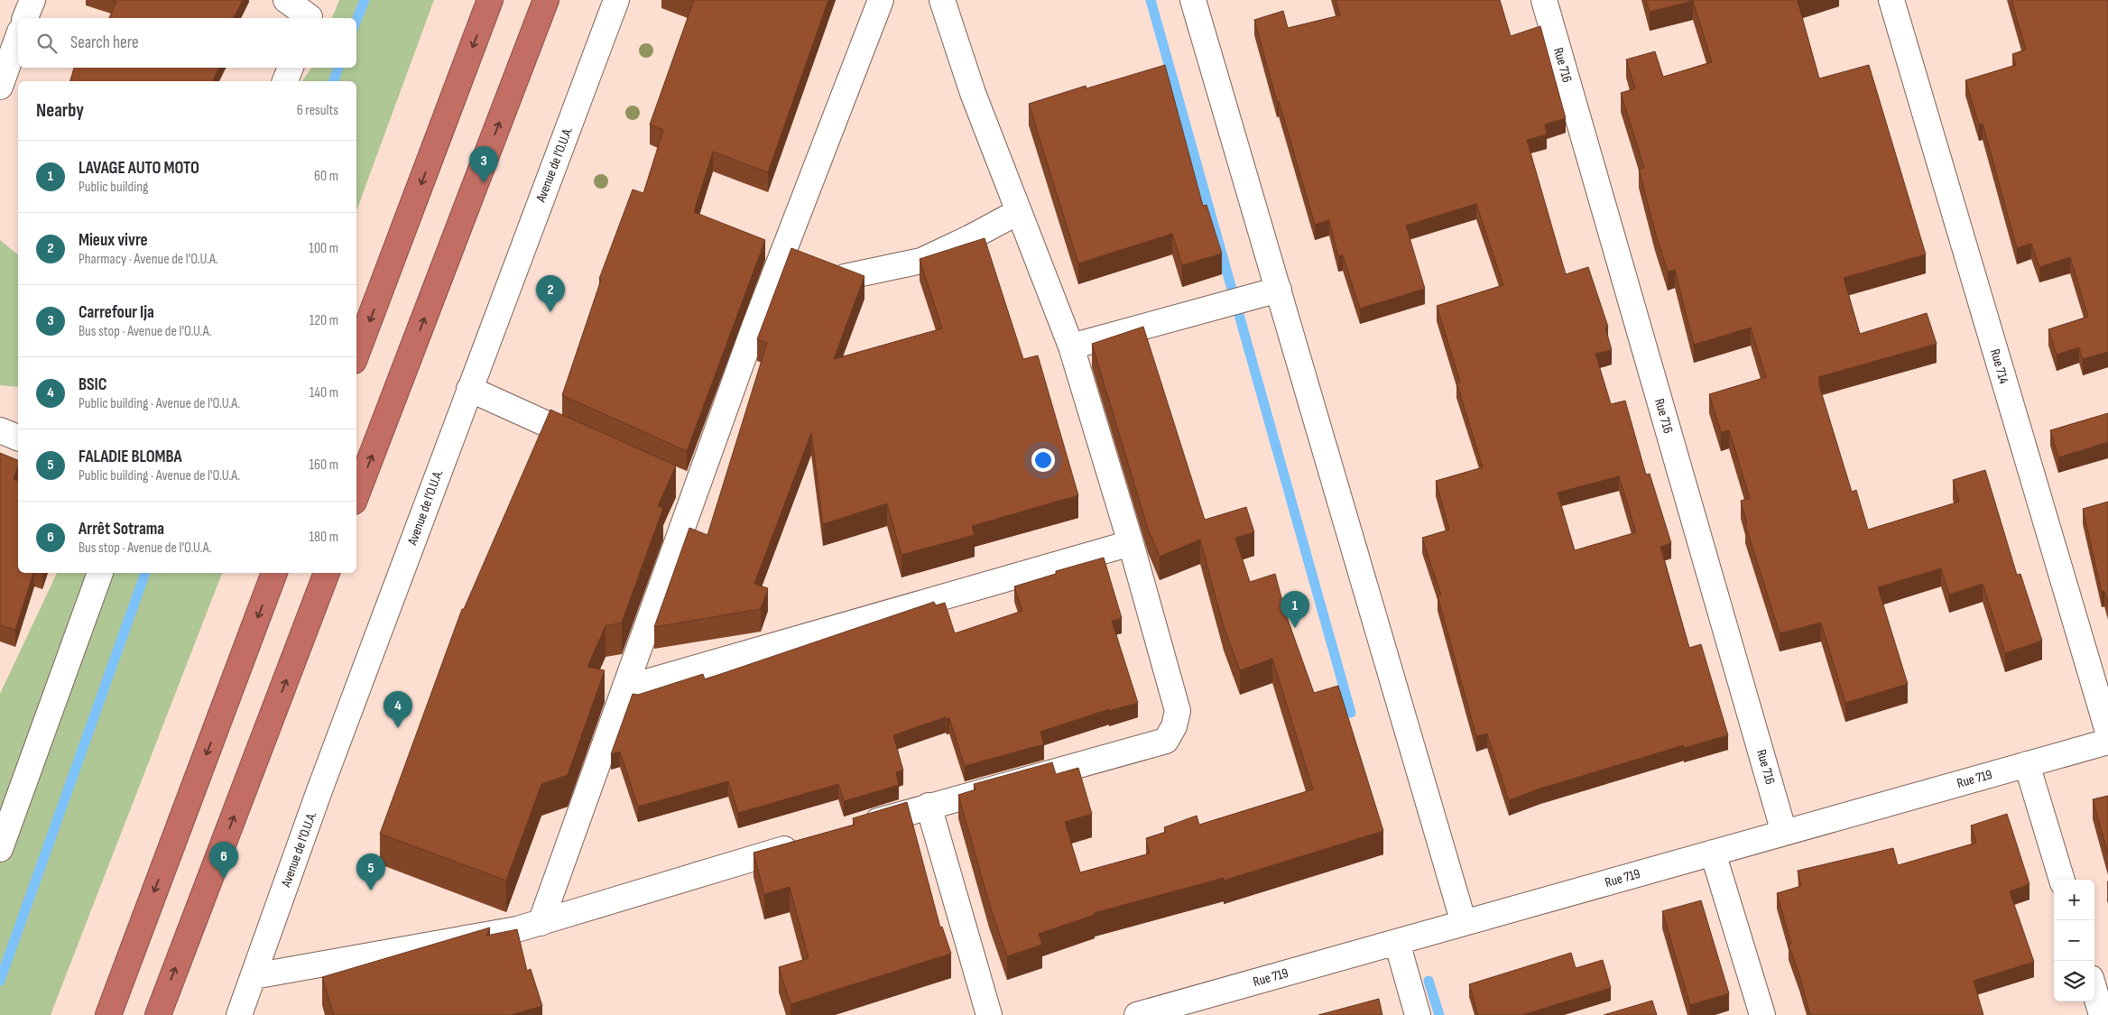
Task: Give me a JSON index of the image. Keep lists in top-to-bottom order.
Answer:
{
  "streets": {
    "street": [
      "Rue 716",
      "Avenue de l'O.U.A.",
      "Rue 714",
      "Rue 719"
    ]
  },
  "crossings": [
    ["Rue 716", "Rue 719"]
  ],
  "page": {
    "search": "Search here",
    "heading": ["Nearby", "6 results"],
    "list": [
      {
        "mark": "1",
        "name": "LAVAGE AUTO MOTO",
        "note": "Public building",
        "value": "60 m"
      },
      {
        "mark": "2",
        "name": "Mieux vivre",
        "note": "Pharmacy · Avenue de l'O.U.A.",
        "value": "100 m"
      },
      {
        "mark": "3",
        "name": "Carrefour Ija",
        "note": "Bus stop · Avenue de l'O.U.A.",
        "value": "120 m"
      },
      {
        "mark": "4",
        "name": "BSIC",
        "note": "Public building · Avenue de l'O.U.A.",
        "value": "140 m"
      },
      {
        "mark": "5",
        "name": "FALADIE BLOMBA",
        "note": "Public building · Avenue de l'O.U.A.",
        "value": "160 m"
      },
      {
        "mark": "6",
        "name": "Arrêt Sotrama",
        "note": "Bus stop · Avenue de l'O.U.A.",
        "value": "180 m"
      }
    ],
    "pins": [
      "3",
      "2",
      "1",
      "4",
      "6",
      "5"
    ],
    "map_buttons": ["+", "−"]
  }
}
